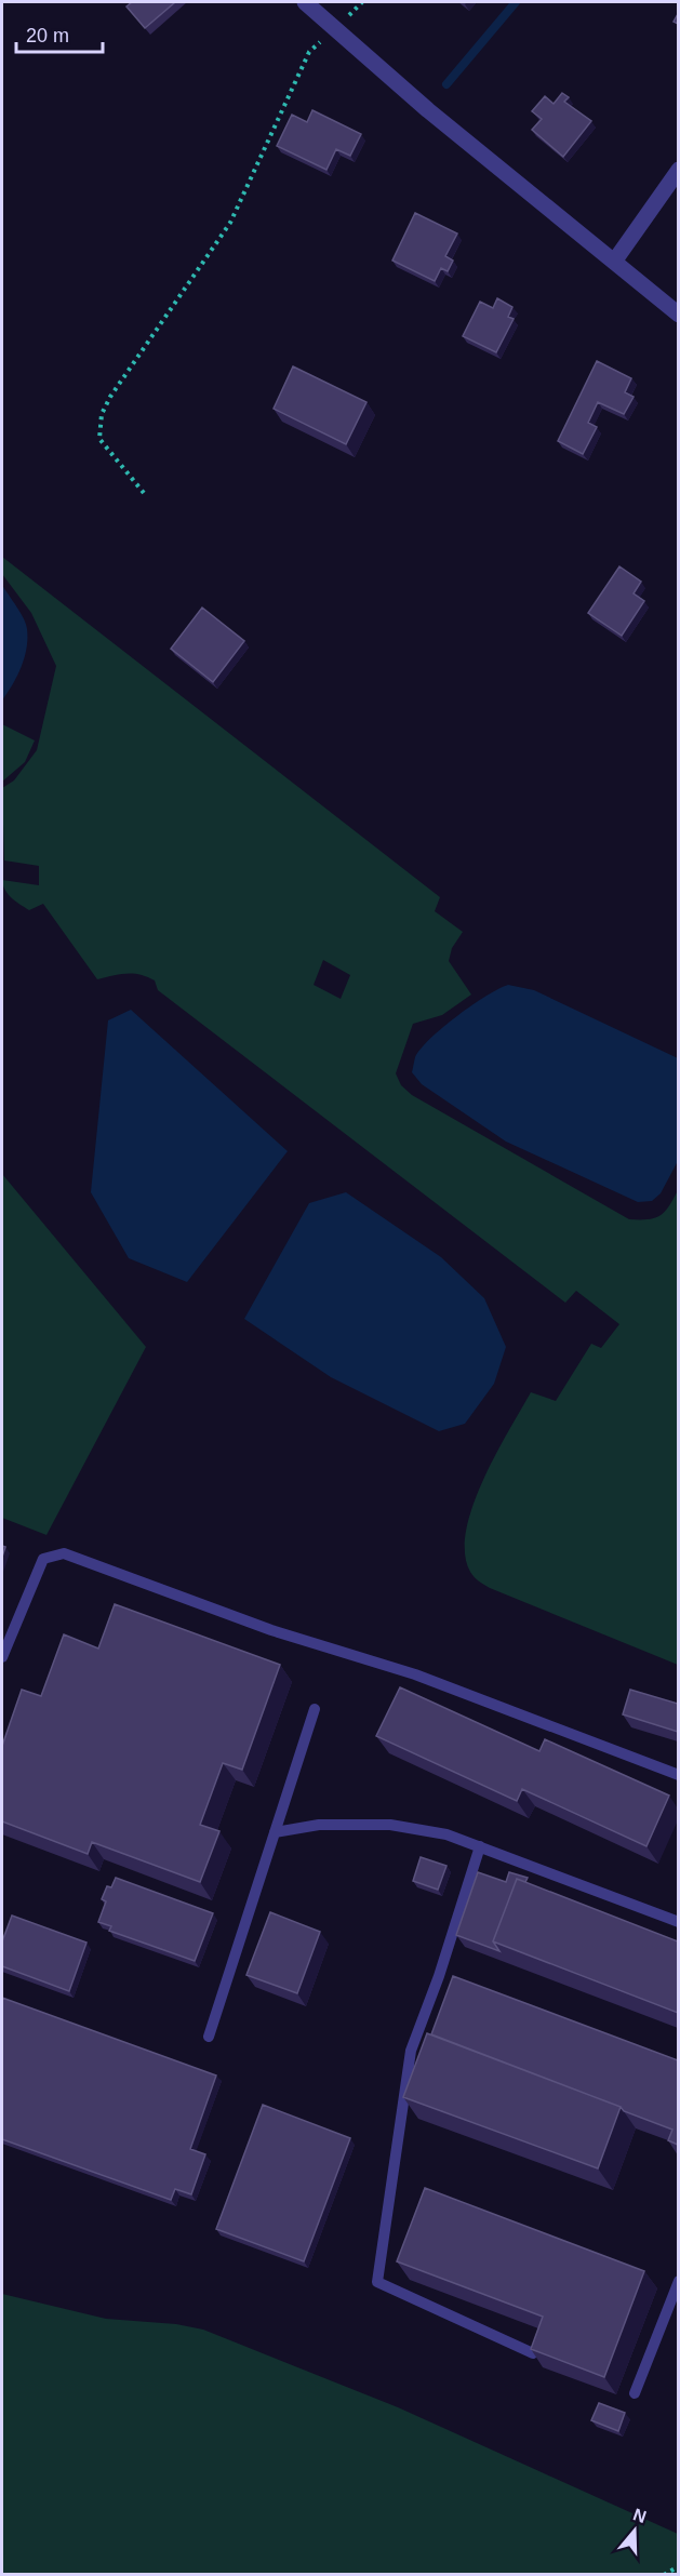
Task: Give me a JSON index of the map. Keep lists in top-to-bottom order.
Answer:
{
  "scale_bar": "20 m",
  "north": "top"
}
